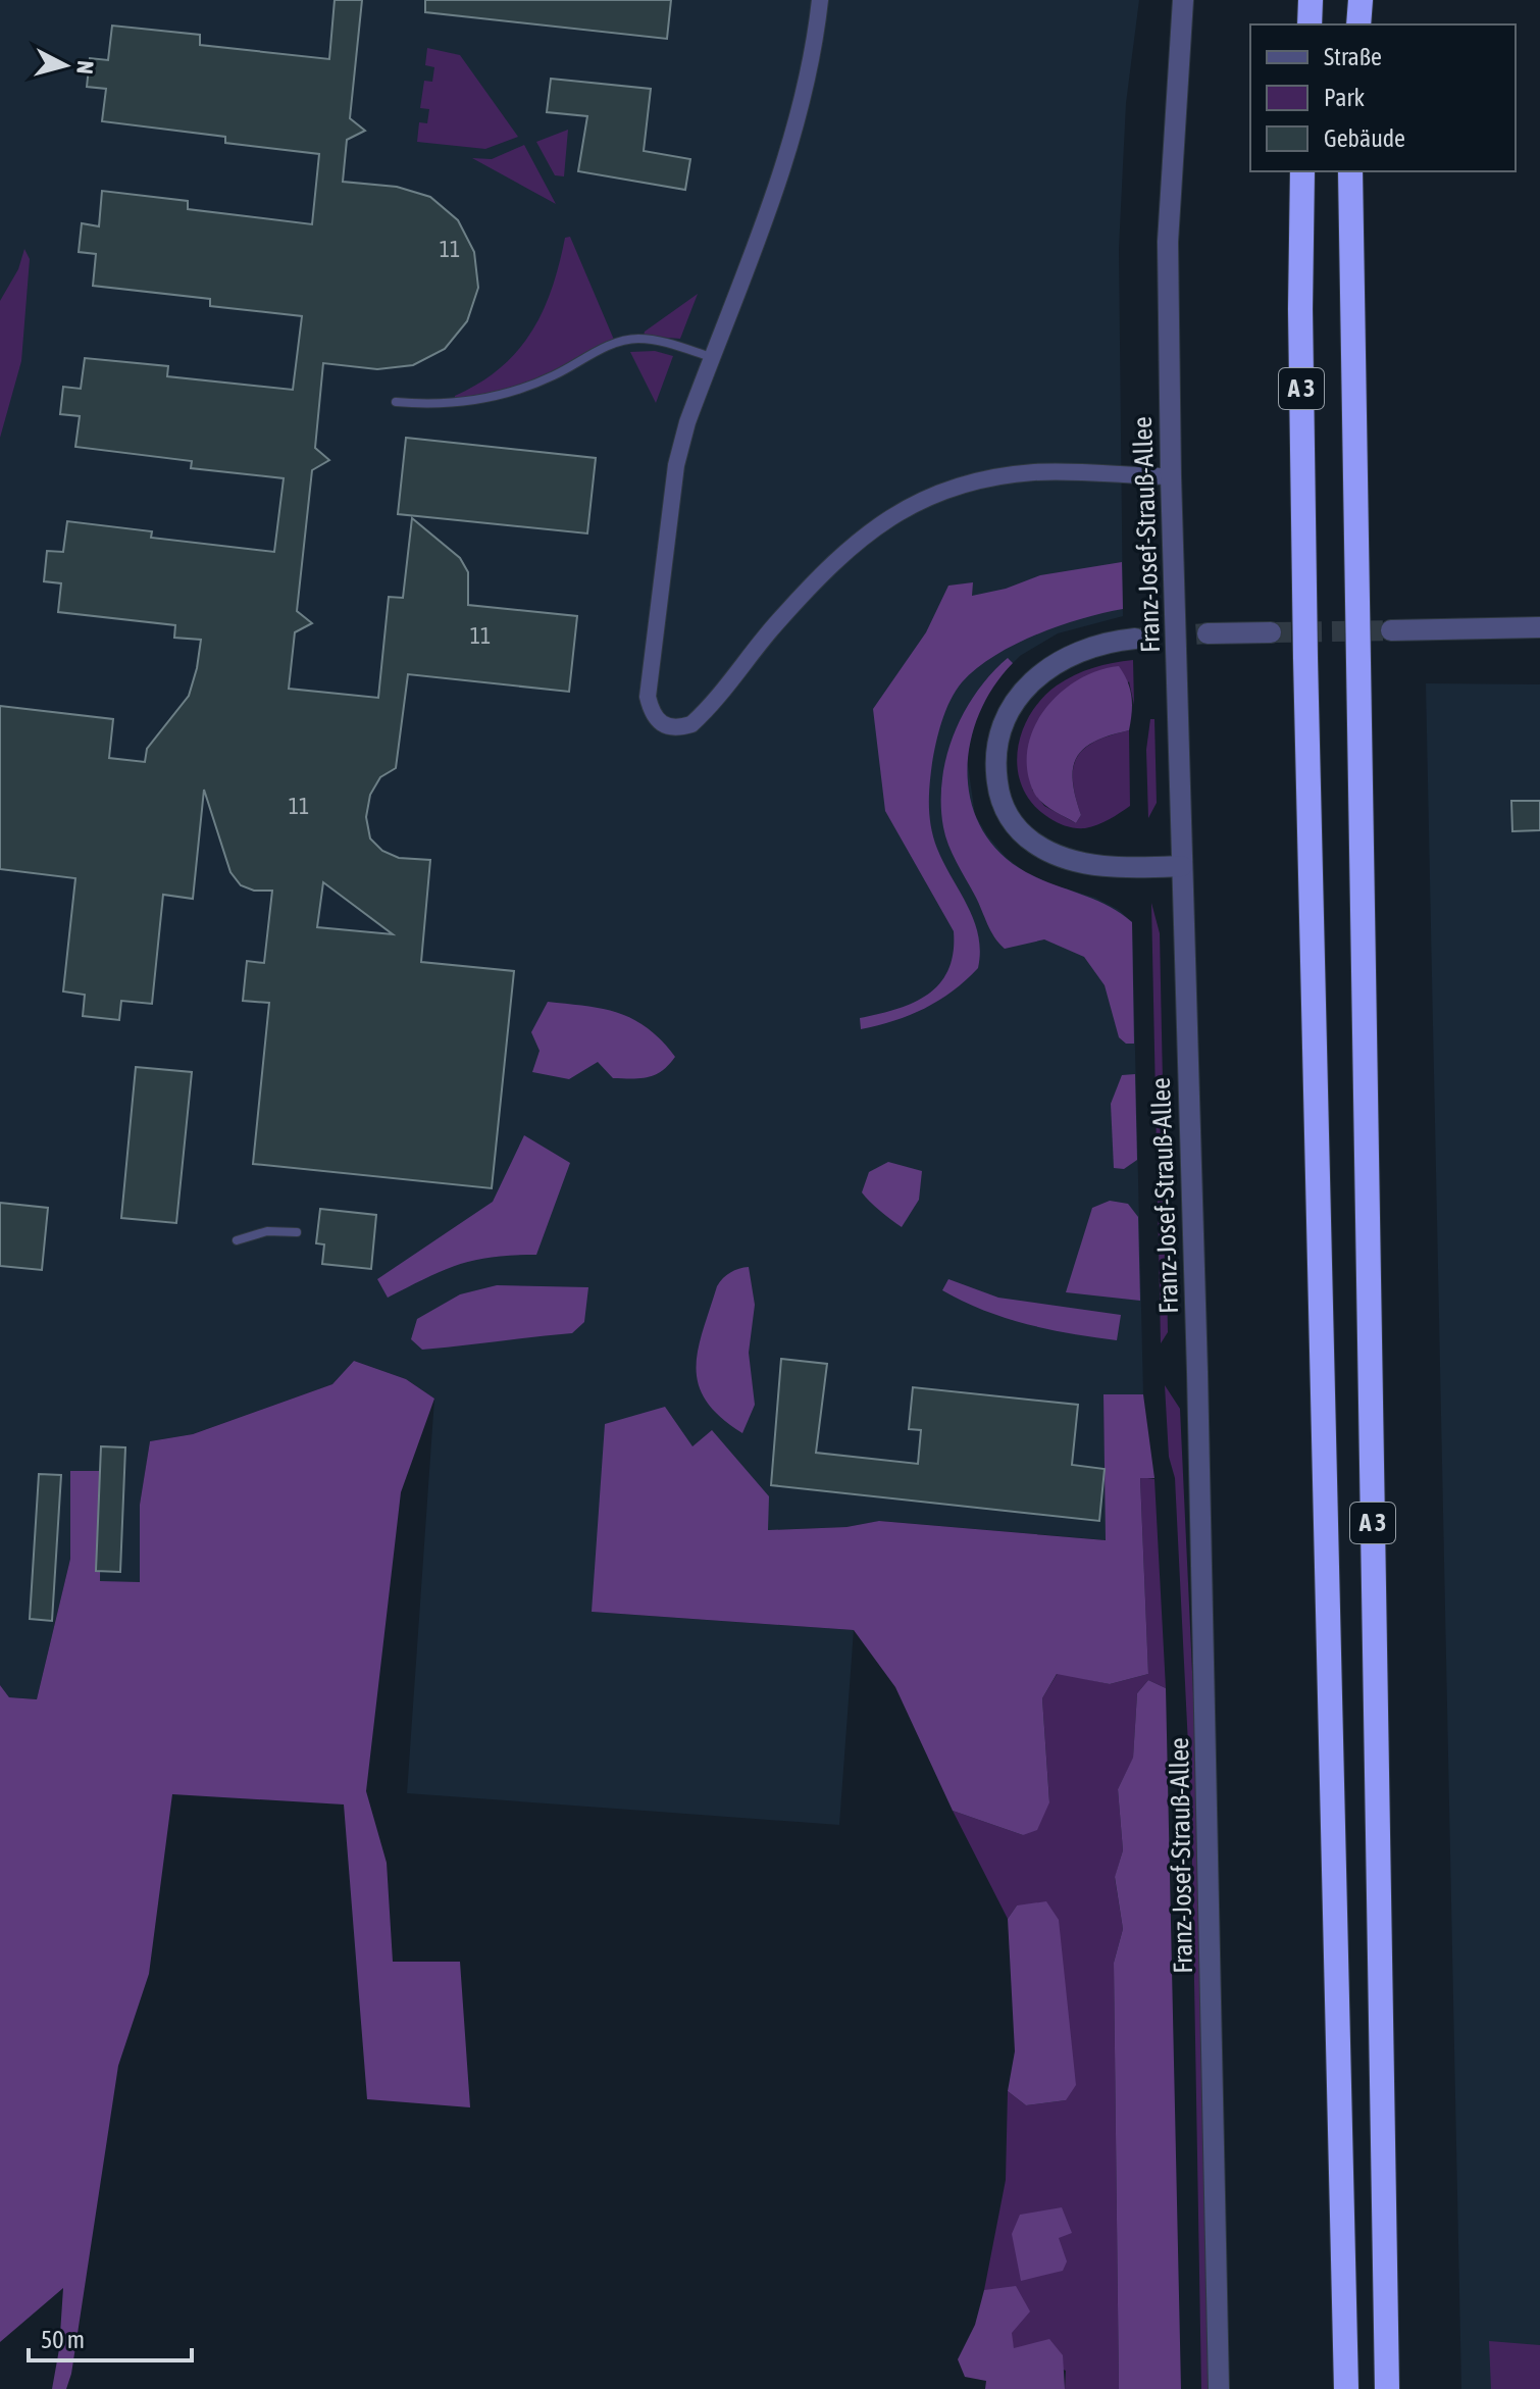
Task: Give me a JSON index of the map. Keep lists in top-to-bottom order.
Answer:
{
  "streets": {
    "highway": ["A 3"],
    "street": ["Franz-Josef-Strauß-Allee"]
  },
  "house_numbers": ["11", "11", "11"],
  "legend": ["Straße", "Park", "Gebäude"],
  "scale_bar": "50 m",
  "north": "right"
}
